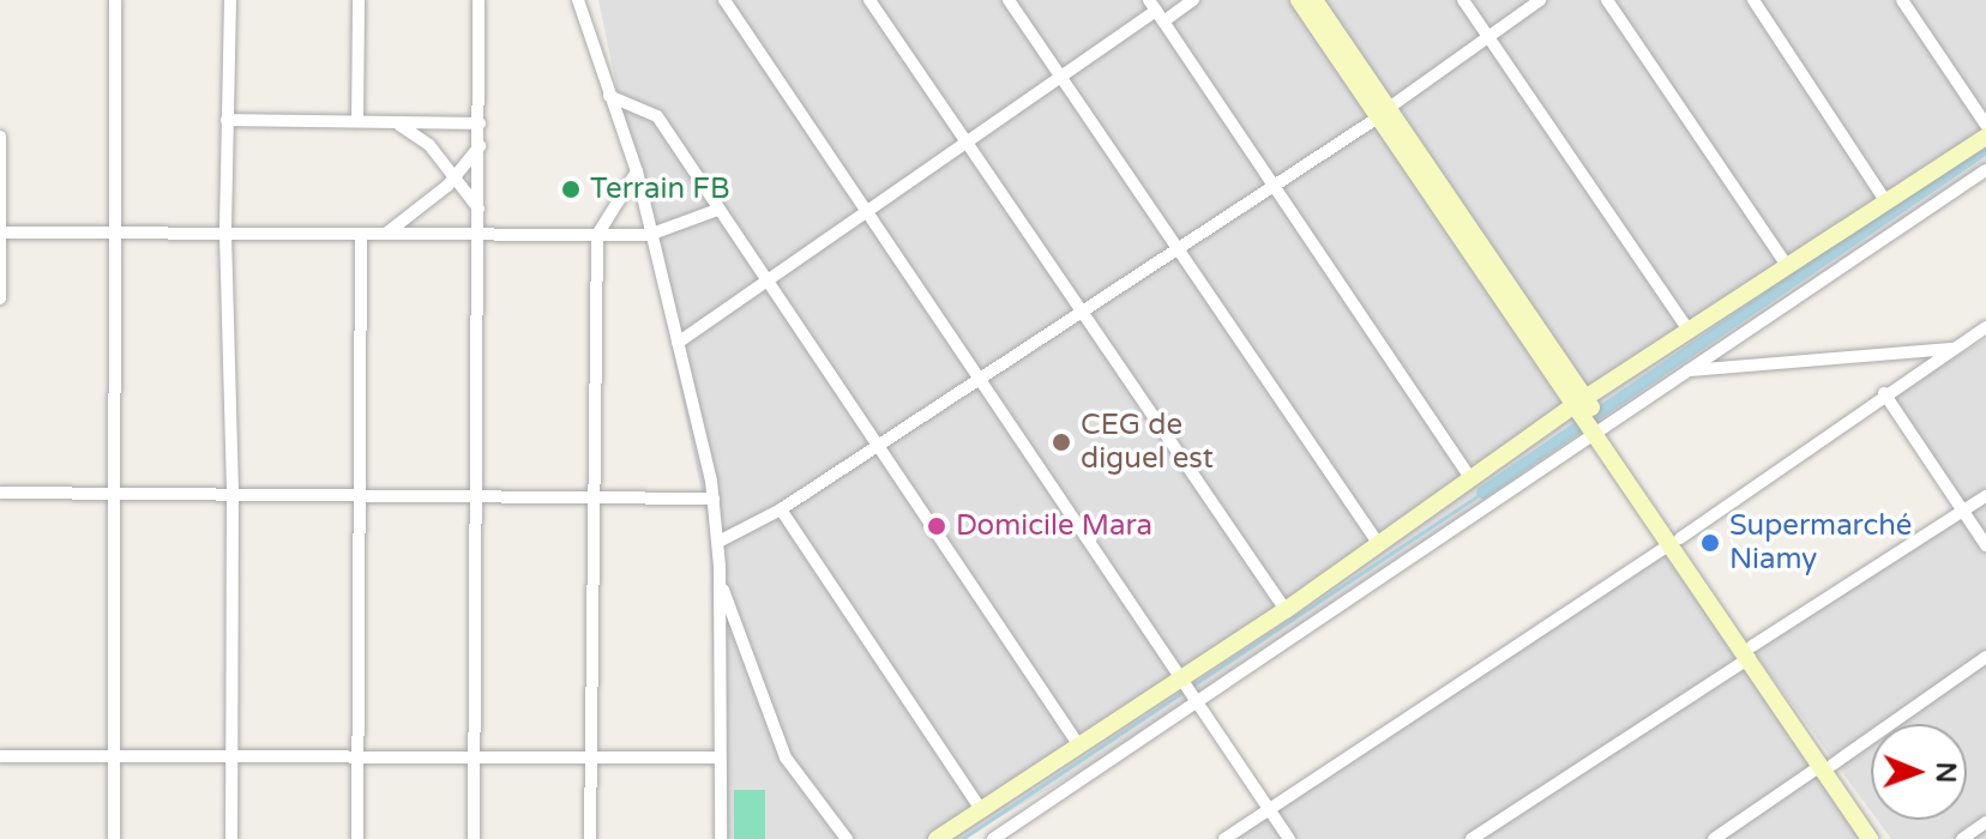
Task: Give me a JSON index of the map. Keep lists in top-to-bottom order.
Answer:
{
  "places": [
    "Terrain FB",
    "CEG de diguel est",
    "Domicile Mara",
    "Supermarché Niamy"
  ],
  "north": "right"
}
